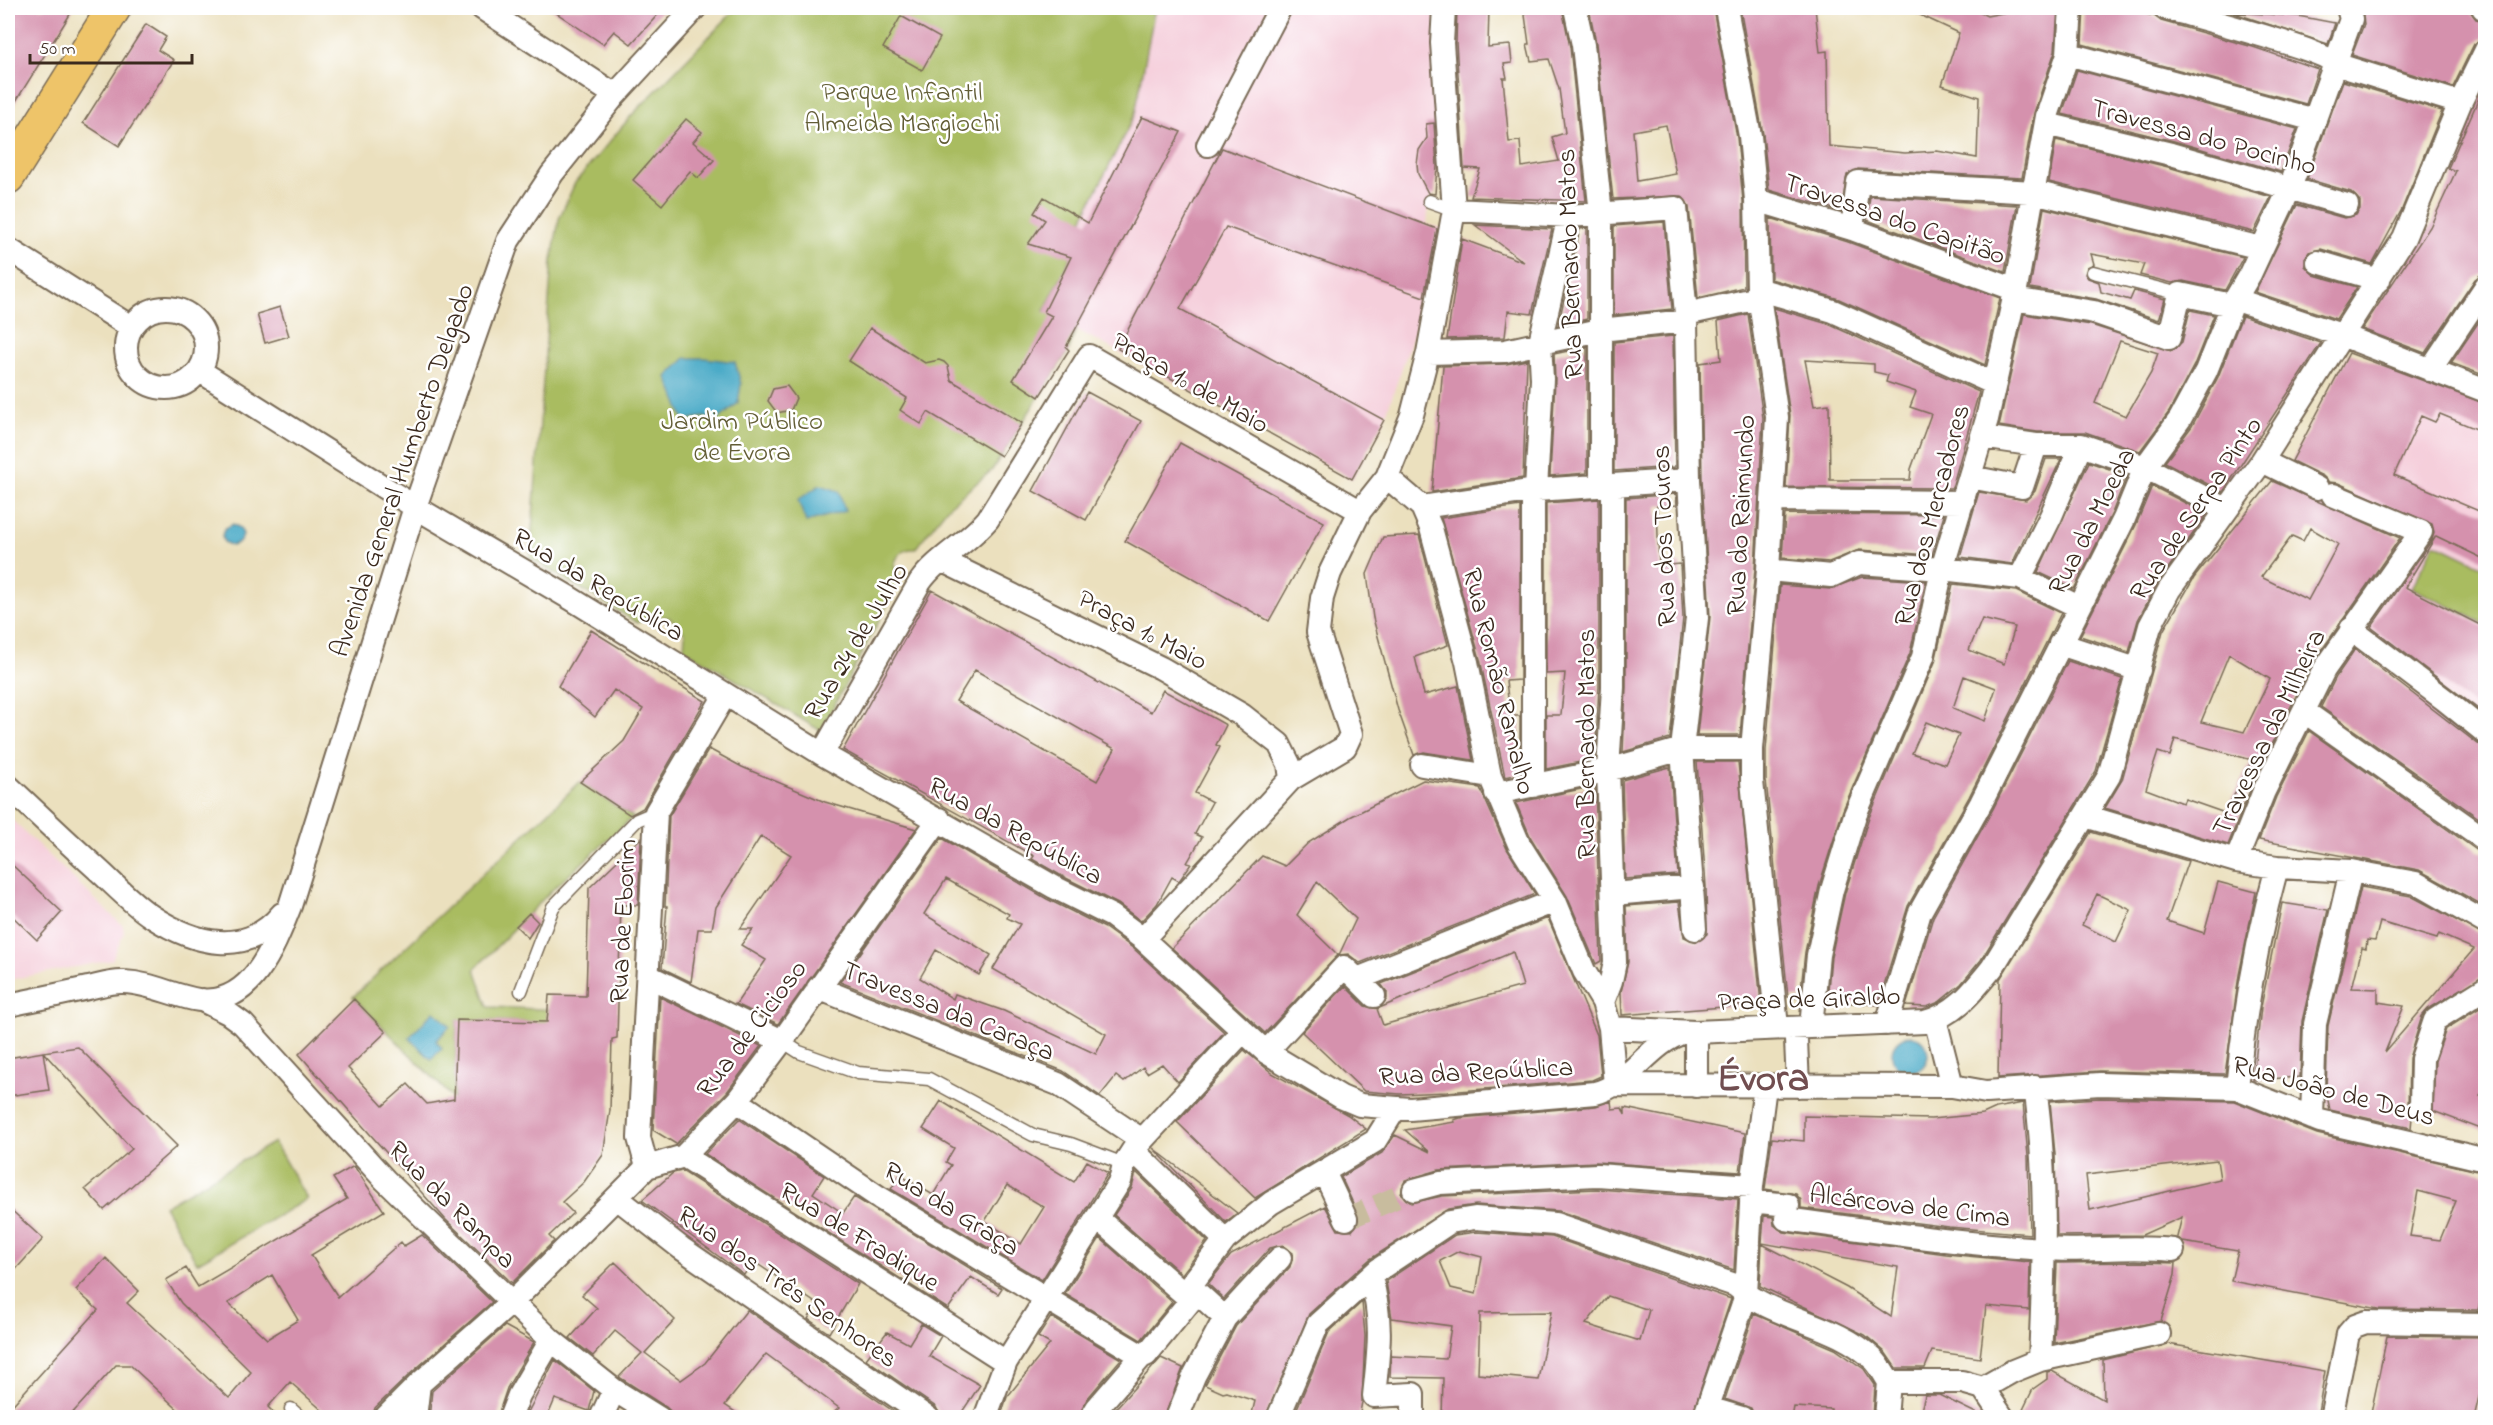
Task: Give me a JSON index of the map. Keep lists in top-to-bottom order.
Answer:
{
  "streets": {
    "street": [
      "Travessa do Pocinho",
      "Travessa do Capitão",
      "Rua Bernardo Matos",
      "Praça 1º de Maio",
      "Avenida General Humberto Delgado",
      "Rua de Serpa Pinto",
      "Rua do Raimundo",
      "Rua dos Mercadores",
      "Rua da Moeda",
      "Rua dos Touros",
      "Rua da República",
      "Praça 1º Maio",
      "Rua 24 de Julho",
      "Rua Romão Ramalho",
      "Travessa da Milheira",
      "Rua de Eborim",
      "Praça de Giraldo",
      "Travessa da Caraça",
      "Rua de Cicioso",
      "Rua João de Deus",
      "Rua da Rampa",
      "Alcárcova de Cima",
      "Rua da Graça",
      "Rua de Fradique",
      "Rua dos Três Senhores"
    ]
  },
  "crossings": [
    ["Travessa do Pocinho", "Rua dos Mercadores"],
    ["Travessa do Pocinho", "Rua da Moeda"],
    ["Travessa do Capitão", "Rua do Raimundo"],
    ["Travessa do Capitão", "Rua dos Mercadores"],
    ["Rua Bernardo Matos", "Rua dos Touros"],
    ["Rua Bernardo Matos", "Rua Romão Ramalho"],
    ["Praça 1º de Maio", "Praça 1º Maio"],
    ["Praça 1º de Maio", "Rua 24 de Julho"],
    ["Avenida General Humberto Delgado", "Rua da República"],
    ["Avenida General Humberto Delgado", "Rua da Rampa"],
    ["Rua de Serpa Pinto", "Travessa da Milheira"],
    ["Rua de Serpa Pinto", "Praça de Giraldo"],
    ["Rua do Raimundo", "Praça de Giraldo"],
    ["Rua dos Mercadores", "Praça de Giraldo"],
    ["Rua da Moeda", "Praça de Giraldo"],
    ["Rua da República", "Rua 24 de Julho"],
    ["Rua da República", "Rua de Eborim"],
    ["Rua da República", "Praça de Giraldo"],
    ["Rua da República", "Rua de Cicioso"],
    ["Praça 1º Maio", "Rua 24 de Julho"],
    ["Rua Romão Ramalho", "Praça de Giraldo"],
    ["Rua de Eborim", "Rua de Cicioso"],
    ["Praça de Giraldo", "Rua João de Deus"],
    ["Travessa da Caraça", "Rua de Cicioso"],
    ["Rua de Cicioso", "Rua da Graça"],
    ["Rua de Cicioso", "Rua de Fradique"]
  ],
  "districts": ["Évora"],
  "parks": ["Parque Infantil Almeida Margiochi", "Jardim Público de Évora"],
  "scale_bar": "50 m"
}
